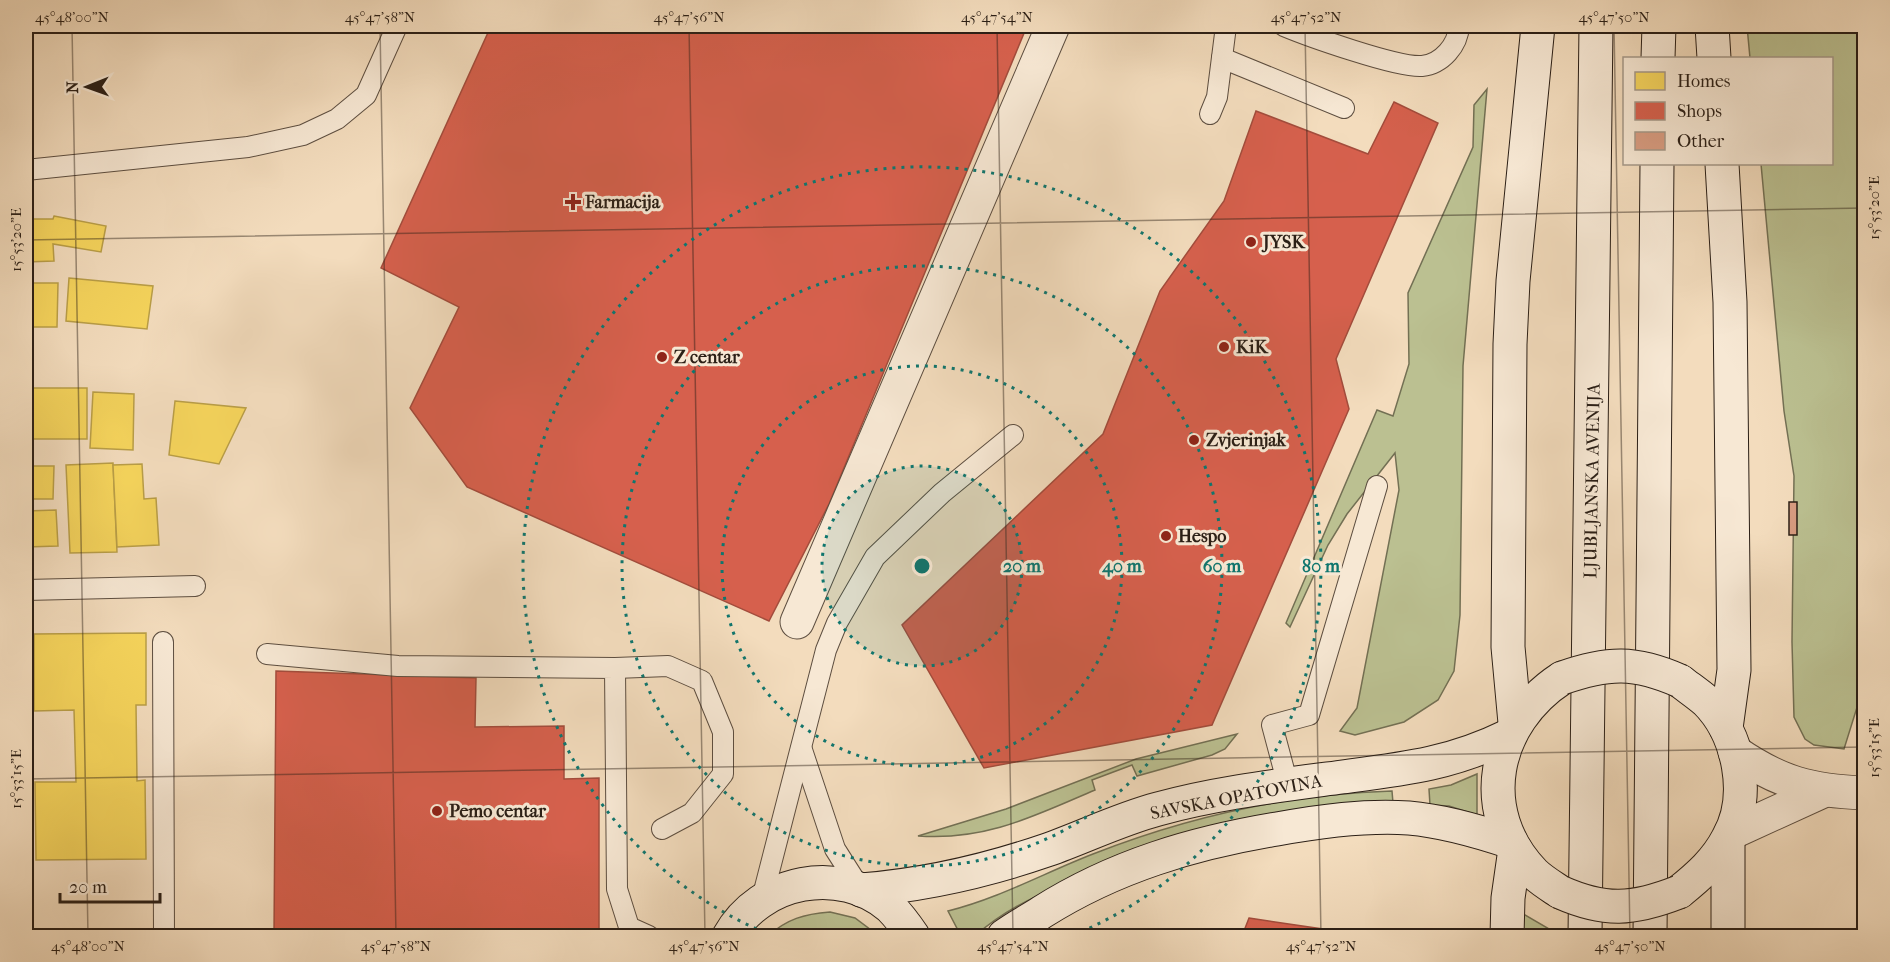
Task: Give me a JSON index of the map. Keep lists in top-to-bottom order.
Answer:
{
  "streets": {
    "main road": ["LJUBLJANSKA AVENIJA", "SAVSKA OPATOVINA"]
  },
  "places": {
    "health": ["Farmacija"],
    "other": [
      "JYSK",
      "KiK",
      "Z centar",
      "Zvjerinjak",
      "Hespo",
      "Pemo centar"
    ]
  },
  "legend": ["Homes", "Shops", "Other"],
  "scale_bar": "20 m",
  "north": "left",
  "coordinates": [
    "45°48'00\"N",
    "45°47'58\"N",
    "45°47'56\"N",
    "45°47'54\"N",
    "45°47'52\"N",
    "45°47'50\"N",
    "15°53'20\"E",
    "15°53'15\"E"
  ],
  "rings": [
    "20 m",
    "40 m",
    "60 m",
    "80 m"
  ]
}
